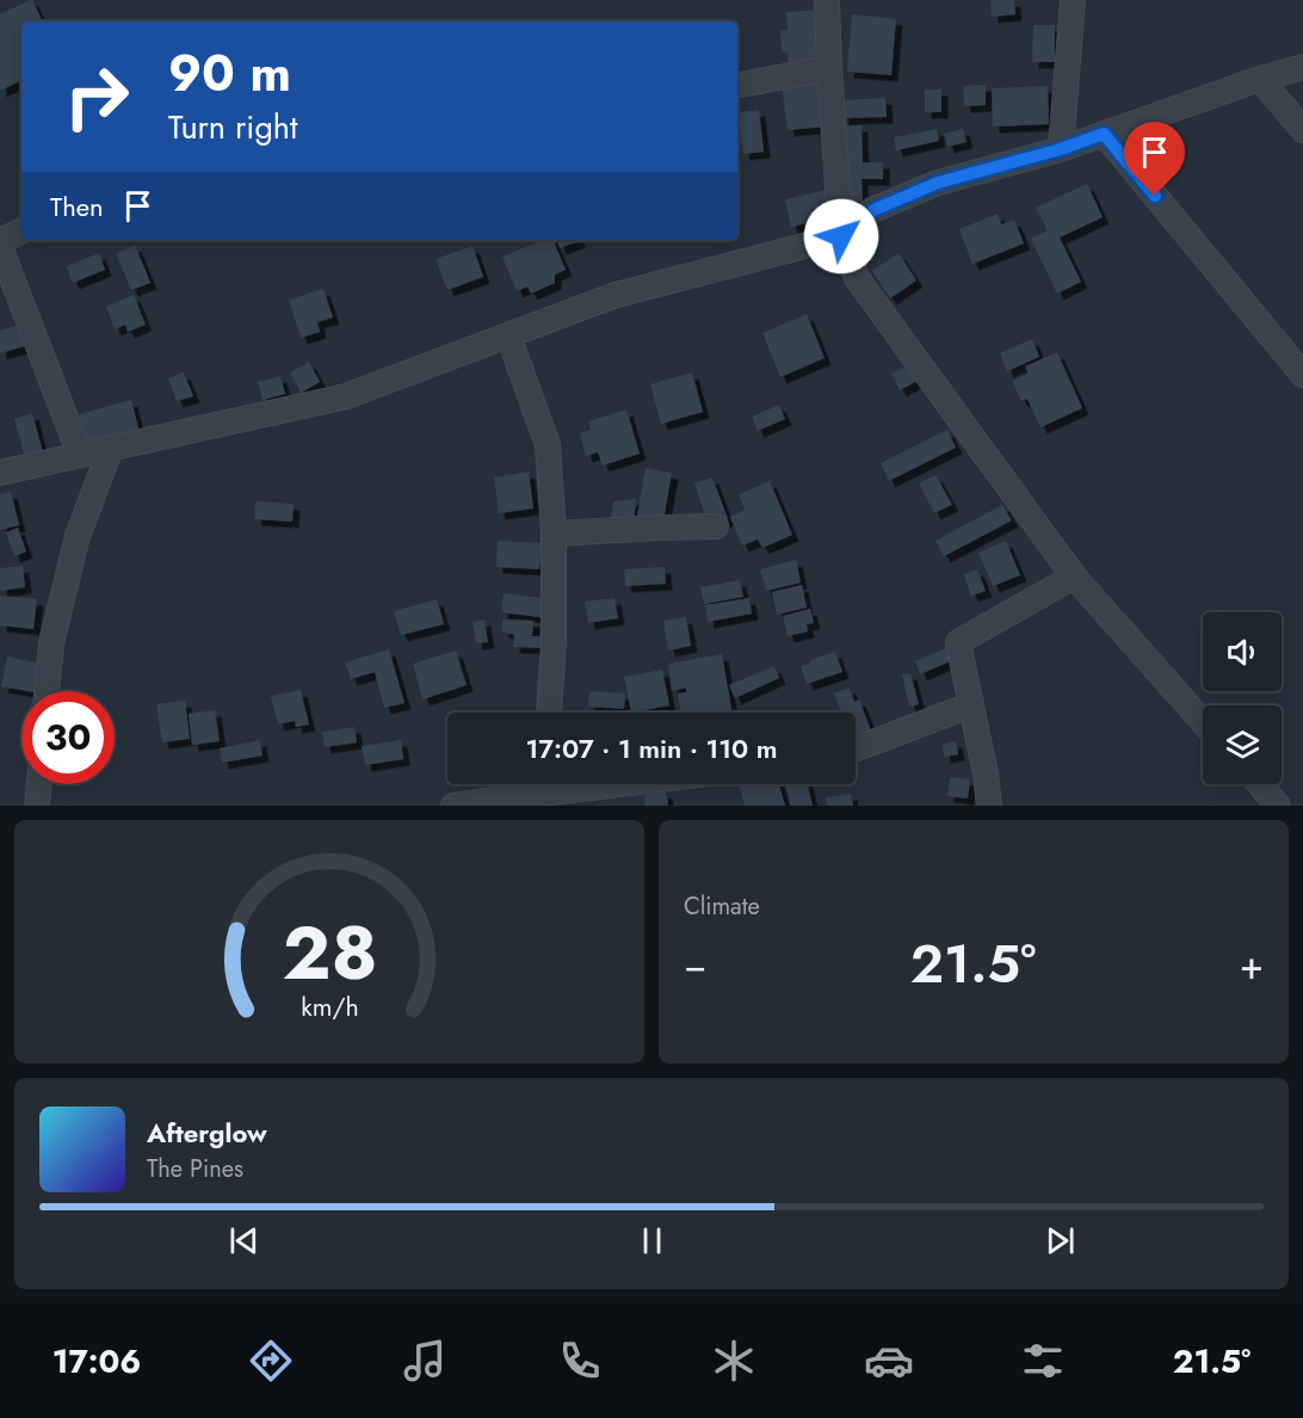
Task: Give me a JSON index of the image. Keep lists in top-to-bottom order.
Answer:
{
  "page": {
    "turn": ["90 m", "Turn right"],
    "then": "Then",
    "limit": "30",
    "trip": "17:07 · 1 min · 110 m",
    "tile": "Climate",
    "heat": ["−", "21.5°", "+"],
    "song": ["Afterglow", "The Pines"],
    "tabs": ["17:06", "21.5°"],
    "gauge": ["28", "km/h"]
  }
}
